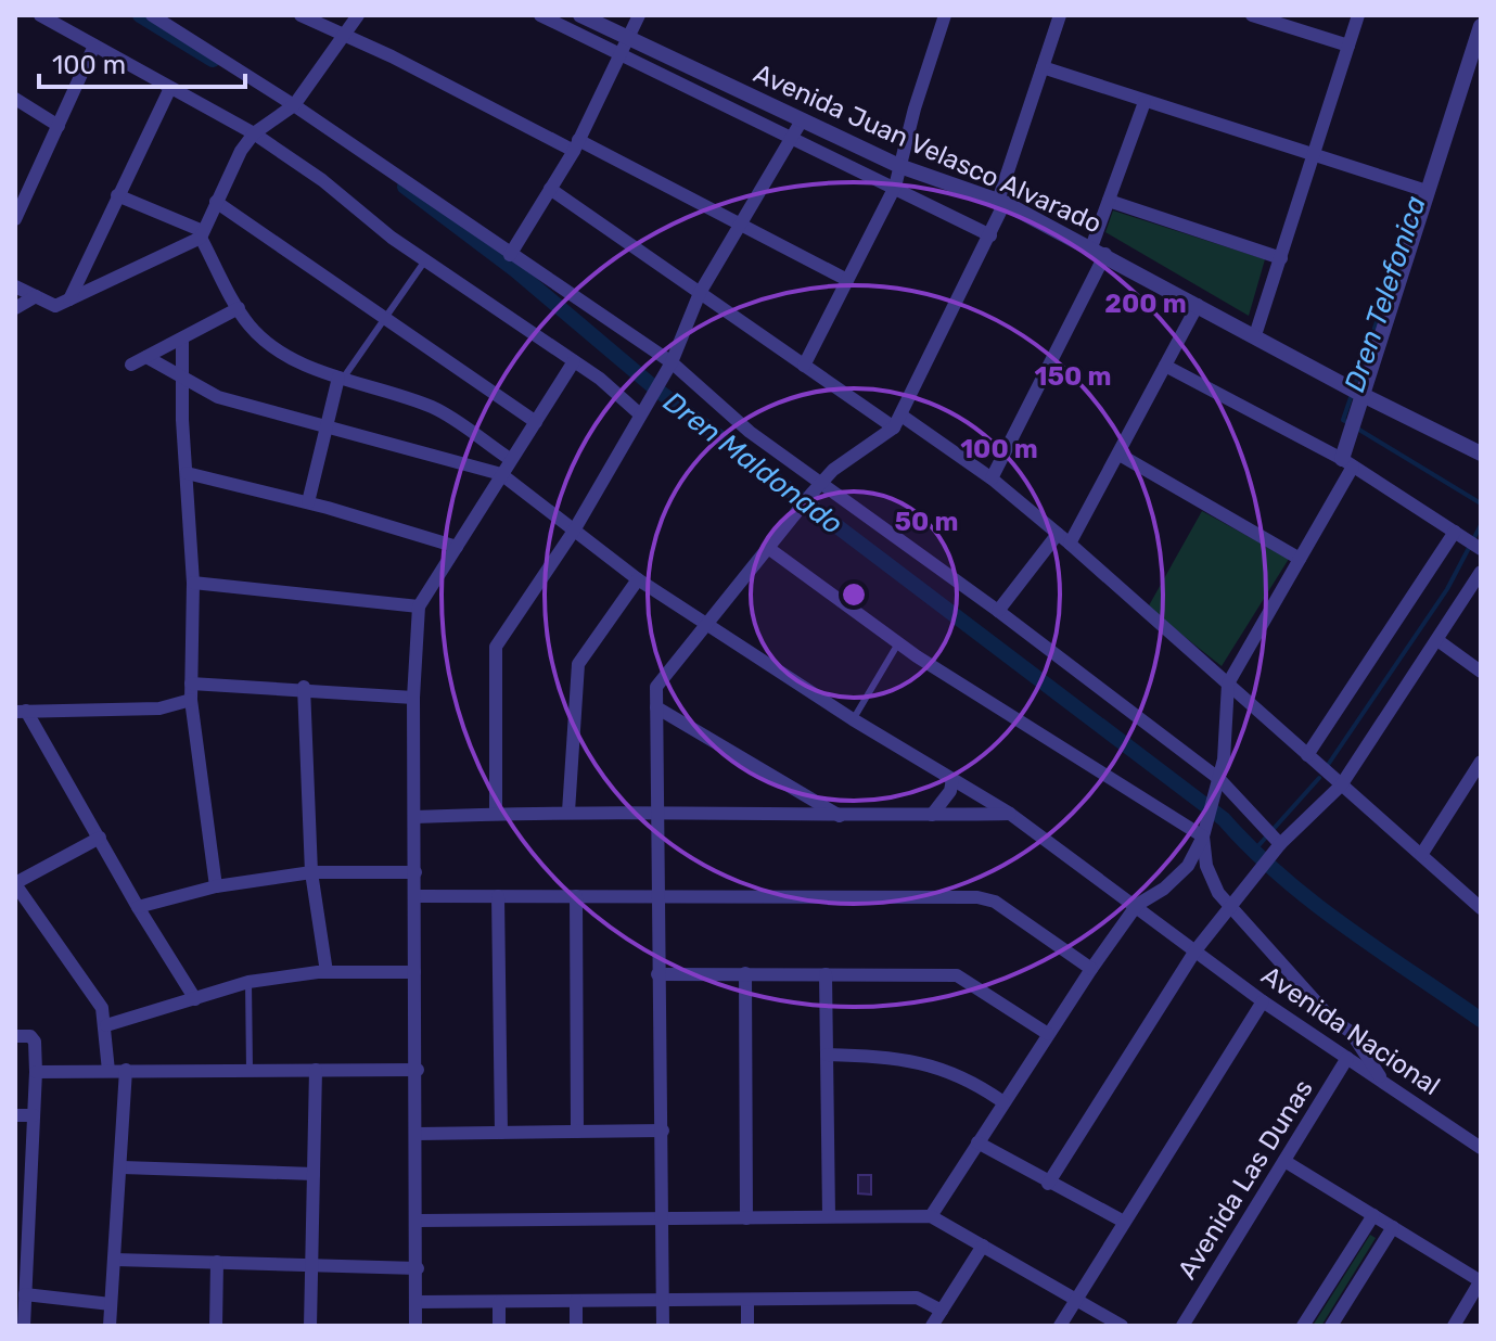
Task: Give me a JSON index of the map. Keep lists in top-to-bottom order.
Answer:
{
  "streets": {
    "street": ["Avenida Juan Velasco Alvarado", "Avenida Nacional", "Avenida Las Dunas"]
  },
  "crossings": [
    ["Avenida Nacional", "Avenida Las Dunas"]
  ],
  "water": ["Dren Telefonica", "Dren Maldonado"],
  "scale_bar": "100 m",
  "rings": [
    "200 m",
    "150 m",
    "100 m",
    "50 m"
  ]
}
